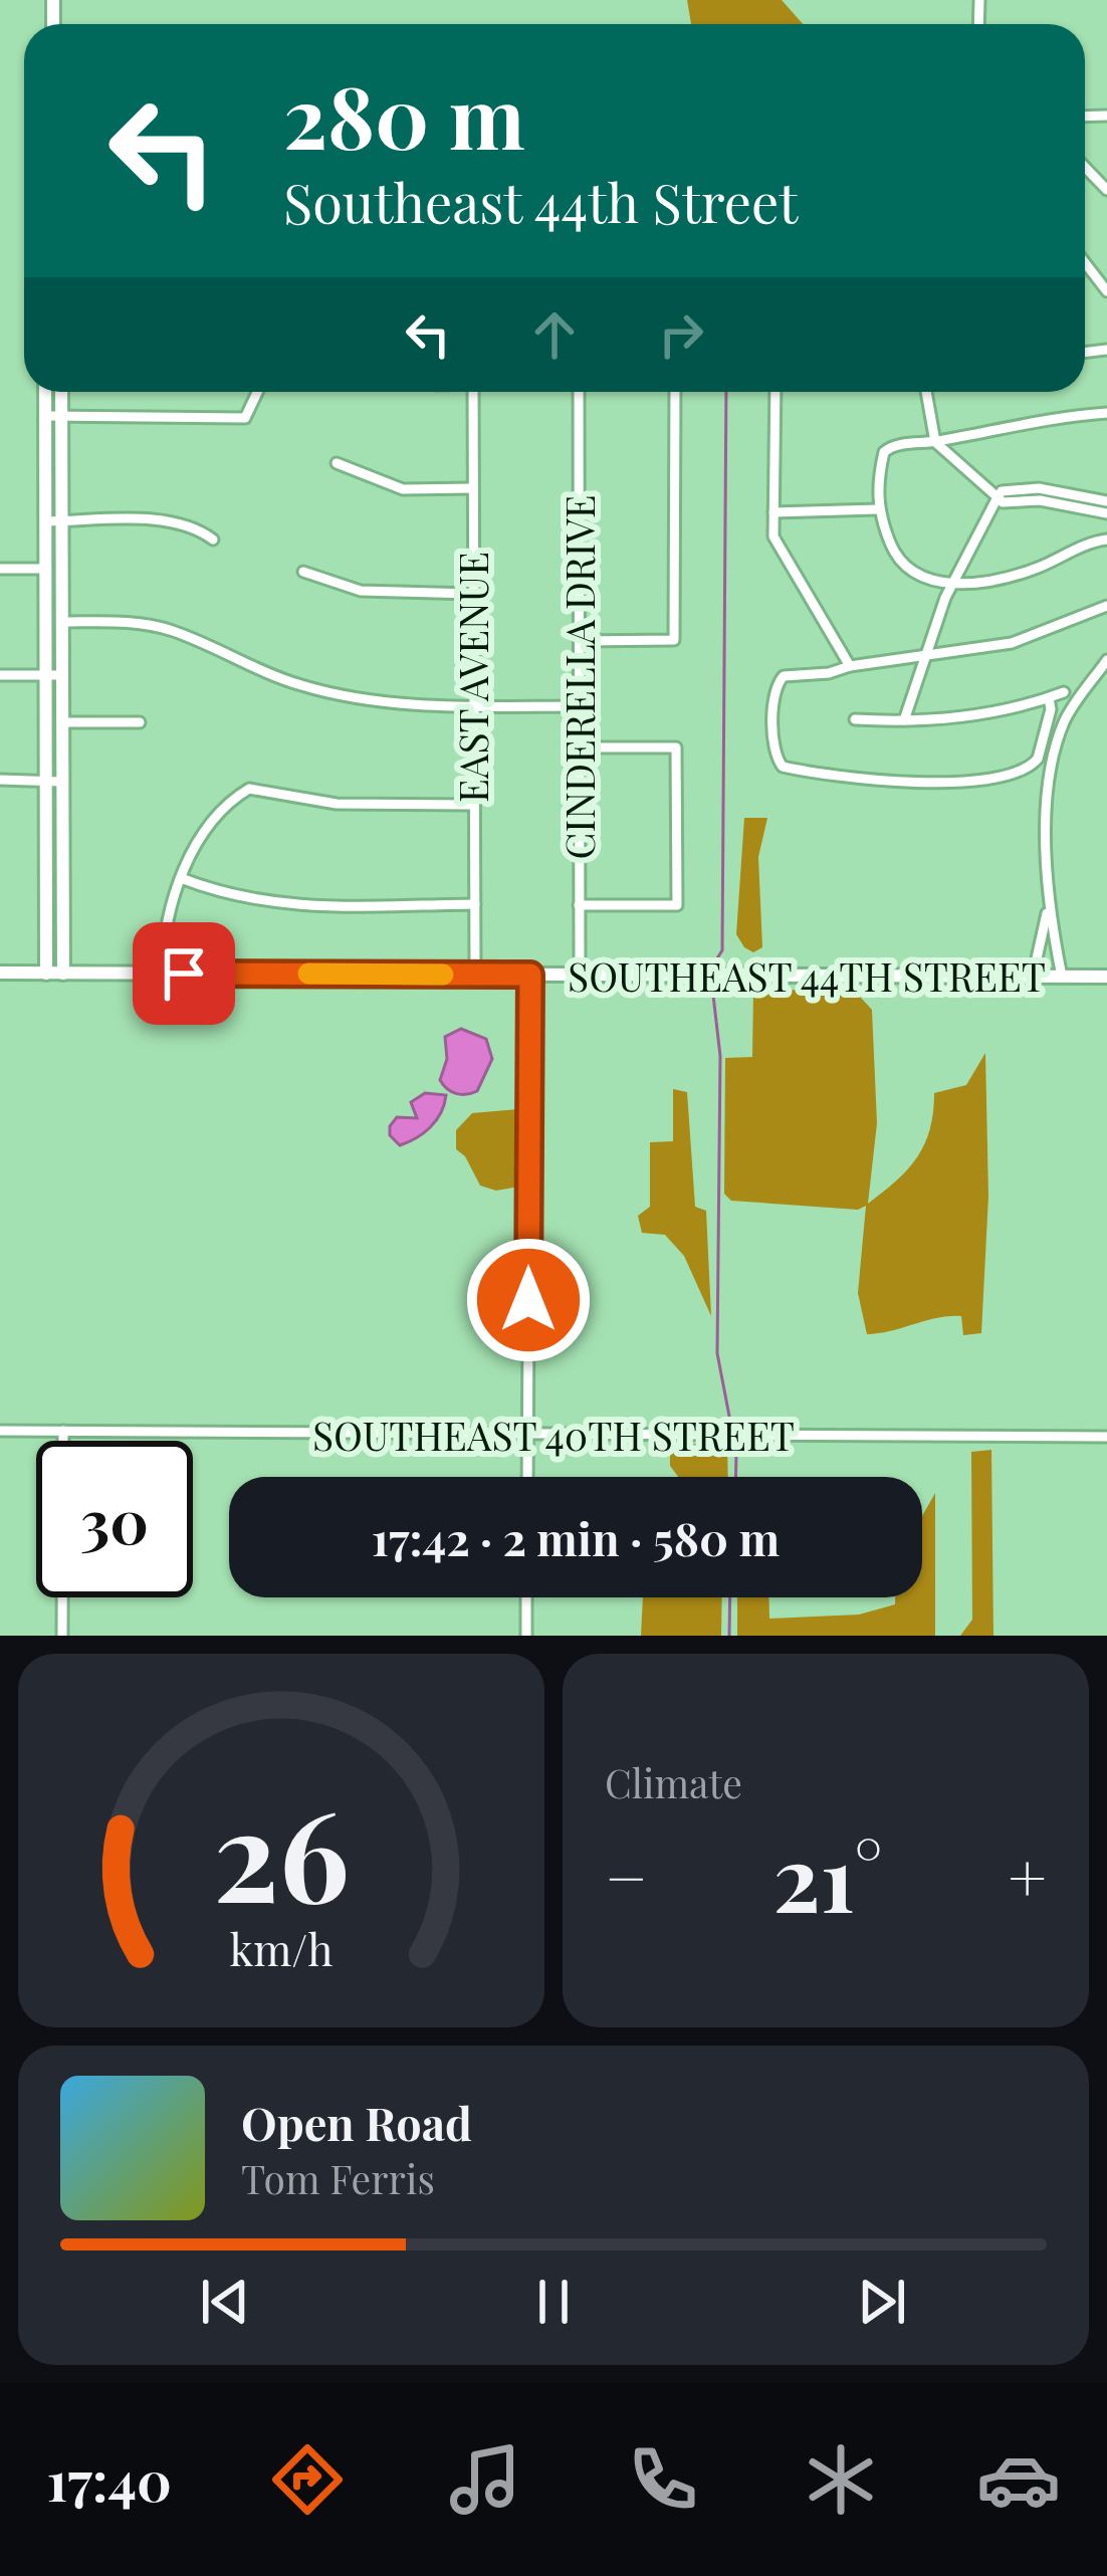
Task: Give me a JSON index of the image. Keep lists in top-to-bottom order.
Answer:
{
  "streets": {
    "street": [
      "EAST AVENUE",
      "CINDERELLA DRIVE",
      "SOUTHEAST 44TH STREET",
      "SOUTHEAST 40TH STREET"
    ]
  },
  "crossings": [
    ["EAST AVENUE", "SOUTHEAST 44TH STREET"],
    ["CINDERELLA DRIVE", "SOUTHEAST 44TH STREET"]
  ],
  "page": {
    "turn": ["280 m", "Southeast 44th Street"],
    "limit": "30",
    "trip": "17:42 · 2 min · 580 m",
    "tile": "Climate",
    "heat": ["−", "21°", "+"],
    "song": ["Open Road", "Tom Ferris"],
    "tabs": "17:40",
    "gauge": ["26", "km/h"]
  }
}
